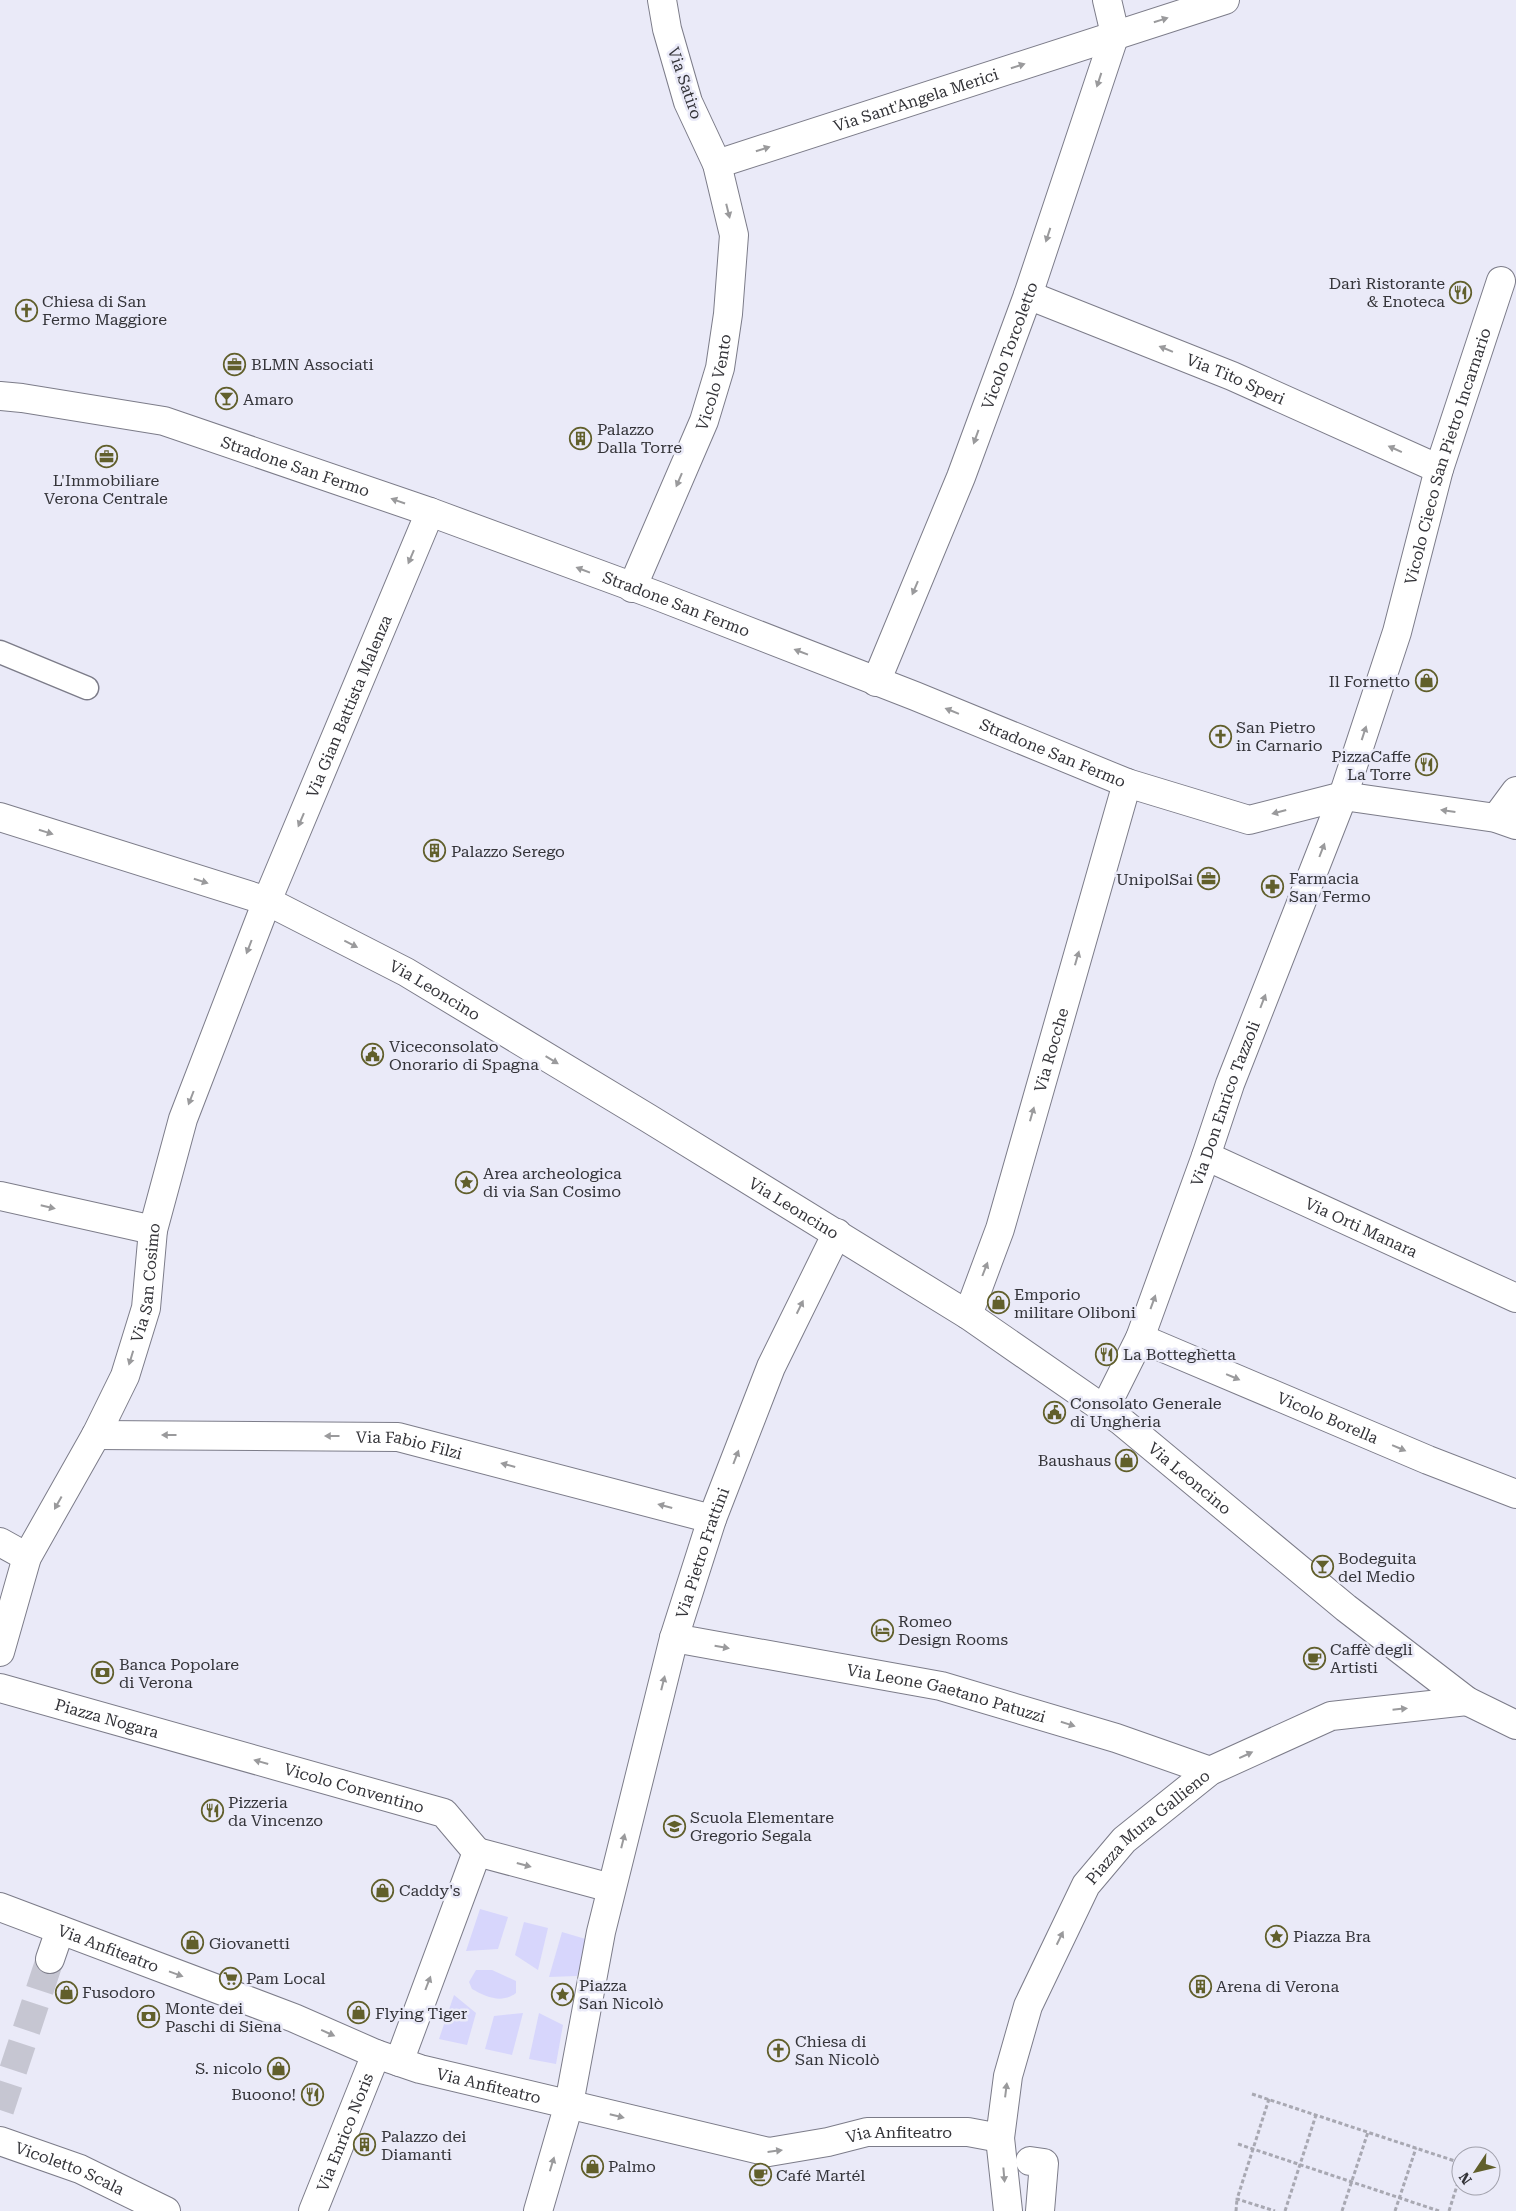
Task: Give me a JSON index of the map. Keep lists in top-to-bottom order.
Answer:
{
  "streets": {
    "street": [
      "Via Satiro",
      "Via Sant'Angela Merici",
      "Vicolo Torcoletto",
      "Via Tito Speri",
      "Vicolo Vento",
      "Vicolo Cieco San Pietro Incarnario",
      "Stradone San Fermo",
      "Via Gian Battista Malenza",
      "Via Leoncino",
      "Via Rocche",
      "Via Don Enrico Tazzoli",
      "Via Orti Manara",
      "Via San Cosimo",
      "Vicolo Borella",
      "Via Fabio Filzi",
      "Via Pietro Frattini",
      "Via Leone Gaetano Patuzzi",
      "Piazza Nogara",
      "Vicolo Conventino",
      "Piazza Mura Gallieno",
      "Via Anfiteatro",
      "Via Enrico Noris",
      "Vicoletto Scala"
    ]
  },
  "crossings": [
    ["Via Satiro", "Via Sant'Angela Merici"],
    ["Via Satiro", "Vicolo Vento"],
    ["Via Sant'Angela Merici", "Vicolo Torcoletto"],
    ["Via Sant'Angela Merici", "Vicolo Vento"],
    ["Vicolo Torcoletto", "Via Tito Speri"],
    ["Vicolo Torcoletto", "Stradone San Fermo"],
    ["Via Tito Speri", "Vicolo Cieco San Pietro Incarnario"],
    ["Vicolo Vento", "Stradone San Fermo"],
    ["Vicolo Cieco San Pietro Incarnario", "Stradone San Fermo"],
    ["Vicolo Cieco San Pietro Incarnario", "Via Don Enrico Tazzoli"],
    ["Stradone San Fermo", "Via Gian Battista Malenza"],
    ["Stradone San Fermo", "Via Rocche"],
    ["Stradone San Fermo", "Via Don Enrico Tazzoli"],
    ["Via Gian Battista Malenza", "Via Leoncino"],
    ["Via Gian Battista Malenza", "Via San Cosimo"],
    ["Via Leoncino", "Via Rocche"],
    ["Via Leoncino", "Via Don Enrico Tazzoli"],
    ["Via Leoncino", "Via San Cosimo"],
    ["Via Leoncino", "Via Pietro Frattini"],
    ["Via Leoncino", "Piazza Mura Gallieno"],
    ["Via Don Enrico Tazzoli", "Via Orti Manara"],
    ["Via Don Enrico Tazzoli", "Vicolo Borella"],
    ["Via San Cosimo", "Via Fabio Filzi"],
    ["Via Fabio Filzi", "Via Pietro Frattini"],
    ["Via Pietro Frattini", "Via Leone Gaetano Patuzzi"],
    ["Via Leone Gaetano Patuzzi", "Piazza Mura Gallieno"],
    ["Piazza Nogara", "Vicolo Conventino"],
    ["Piazza Mura Gallieno", "Via Anfiteatro"],
    ["Via Anfiteatro", "Via Enrico Noris"]
  ],
  "one_way": [
    "Via Sant'Angela Merici",
    "Vicolo Torcoletto",
    "Via Tito Speri",
    "Vicolo Vento",
    "Vicolo Cieco San Pietro Incarnario",
    "Stradone San Fermo",
    "Via Gian Battista Malenza",
    "Via Leoncino",
    "Via Rocche",
    "Via Don Enrico Tazzoli",
    "Via San Cosimo",
    "Vicolo Borella",
    "Via Fabio Filzi",
    "Via Pietro Frattini",
    "Via Leone Gaetano Patuzzi",
    "Vicolo Conventino",
    "Via Anfiteatro"
  ],
  "places": {
    "restaurant": [
      "Darì Ristorante & Enoteca",
      "PizzaCaffe La Torre",
      "La Botteghetta",
      "Pizzeria da Vincenzo",
      "Buoono!"
    ],
    "church": ["Chiesa di San Fermo Maggiore", "San Pietro in Carnario", "Chiesa di San Nicolò"],
    "office": ["BLMN Associati", "L'Immobiliare Verona Centrale", "UnipolSai"],
    "bar": ["Amaro", "Bodeguita del Medio"],
    "building": [
      "Palazzo Dalla Torre",
      "Palazzo Serego",
      "Arena di Verona",
      "Palazzo dei Diamanti"
    ],
    "shop": [
      "Il Fornetto",
      "Emporio militare Oliboni",
      "Baushaus",
      "Caddy's",
      "Giovanetti",
      "Fusodoro",
      "Flying Tiger",
      "S. nicolo",
      "Palmo"
    ],
    "pharmacy": ["Farmacia San Fermo"],
    "public building": ["Viceconsolato Onorario di Spagna", "Consolato Generale di Ungheria"],
    "place": ["Area archeologica di via San Cosimo", "Piazza Bra", "Piazza San Nicolò"],
    "hotel": ["Romeo Design Rooms"],
    "cafe": ["Caffè degli Artisti", "Café Martél"],
    "bank": ["Banca Popolare di Verona", "Monte dei Paschi di Siena"],
    "school or university": ["Scuola Elementare Gregorio Segala"],
    "supermarket": ["Pam Local"]
  },
  "north": "bottom left"
}
